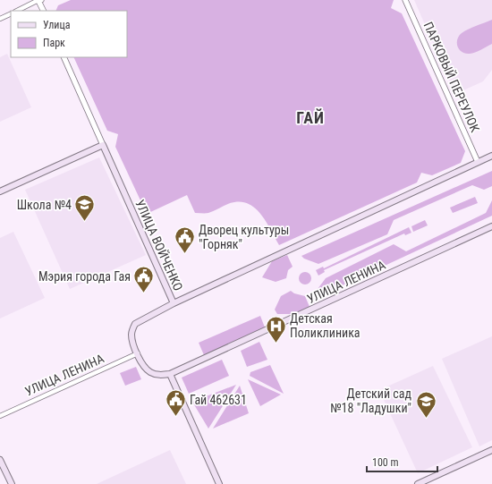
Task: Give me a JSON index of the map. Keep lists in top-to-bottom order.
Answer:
{
  "streets": {
    "main road": ["УЛИЦА ВОЙЧЕНКО", "УЛИЦА ЛЕНИНА"],
    "street": ["ПАРКОВЫЙ ПЕРЕУЛОК"]
  },
  "crossings": [
    ["УЛИЦА ВОЙЧЕНКО", "УЛИЦА ЛЕНИНА"]
  ],
  "districts": ["ГАЙ"],
  "places": {
    "school or university": ["Школа №4", "Детский сад №18 \"Ладушки\""],
    "public building": ["Дворец культуры \"Горняк\"", "Мэрия города Гая", "Гай 462631"],
    "hospital": ["Детская Поликлиника"]
  },
  "legend": ["Улица", "Парк"],
  "scale_bar": "100 m"
}
